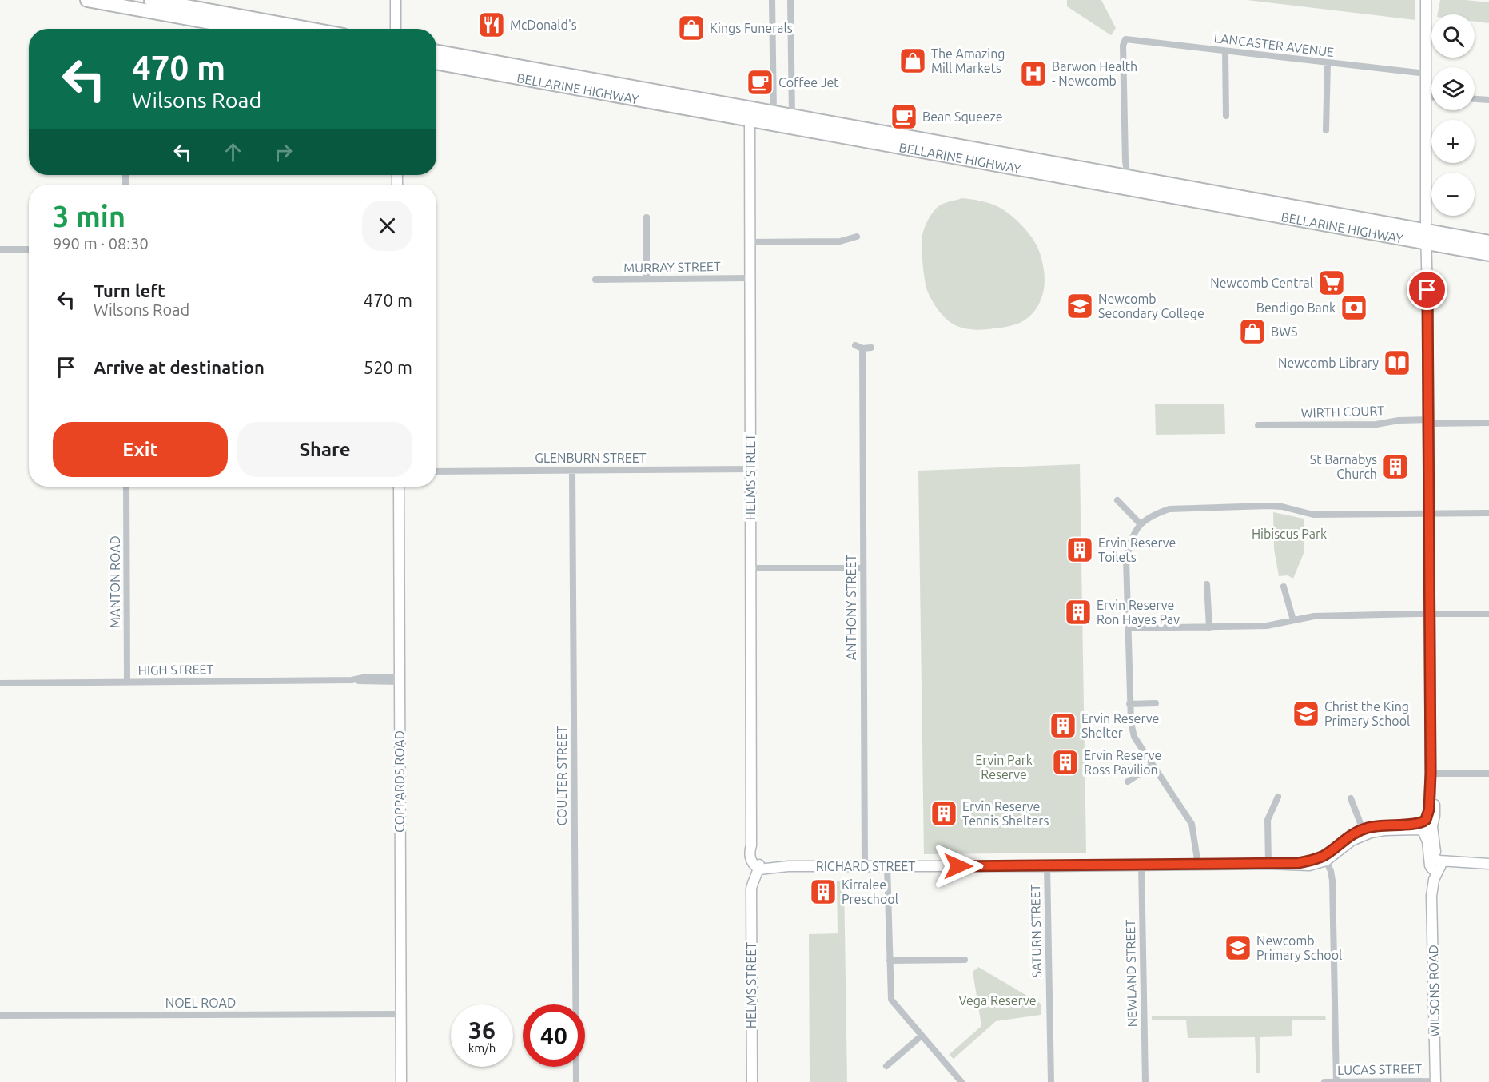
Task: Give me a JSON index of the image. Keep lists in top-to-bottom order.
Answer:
{
  "streets": {
    "highway": ["BELLARINE HIGHWAY"],
    "street": [
      "LANCASTER AVENUE",
      "MURRAY STREET",
      "WIRTH COURT",
      "GLENBURN STREET",
      "HELMS STREET",
      "MANTON ROAD",
      "ANTHONY STREET",
      "HIGH STREET",
      "COULTER STREET",
      "COPPARDS ROAD",
      "RICHARD STREET",
      "SATURN STREET",
      "NEWLAND STREET",
      "WILSONS ROAD",
      "NOEL ROAD",
      "LUCAS STREET"
    ]
  },
  "crossings": [
    ["LANCASTER AVENUE", "BELLARINE HIGHWAY"],
    ["LANCASTER AVENUE", "WILSONS ROAD"],
    ["BELLARINE HIGHWAY", "HELMS STREET"],
    ["BELLARINE HIGHWAY", "WILSONS ROAD"],
    ["MURRAY STREET", "HELMS STREET"],
    ["WIRTH COURT", "WILSONS ROAD"],
    ["GLENBURN STREET", "HELMS STREET"],
    ["GLENBURN STREET", "COULTER STREET"],
    ["HELMS STREET", "RICHARD STREET"],
    ["MANTON ROAD", "HIGH STREET"],
    ["ANTHONY STREET", "RICHARD STREET"],
    ["HIGH STREET", "COPPARDS ROAD"],
    ["COPPARDS ROAD", "NOEL ROAD"],
    ["RICHARD STREET", "SATURN STREET"],
    ["RICHARD STREET", "NEWLAND STREET"],
    ["RICHARD STREET", "WILSONS ROAD"],
    ["WILSONS ROAD", "LUCAS STREET"]
  ],
  "parks": ["Hibiscus Park", "Ervin Park Reserve", "Vega Reserve"],
  "places": {
    "restaurant": ["McDonald's"],
    "shop": ["Kings Funerals", "The Amazing Mill Markets", "BWS"],
    "hospital": ["Barwon Health - Newcomb"],
    "cafe": ["Coffee Jet", "Bean Squeeze"],
    "supermarket": ["Newcomb Central"],
    "school or university": ["Newcomb Secondary College", "Christ the King Primary School", "Newcomb Primary School"],
    "bank": ["Bendigo Bank"],
    "library": ["Newcomb Library"],
    "building": [
      "St Barnabys Church",
      "Ervin Reserve Toilets",
      "Ervin Reserve Ron Hayes Pav",
      "Ervin Reserve Shelter",
      "Ervin Reserve Ross Pavilion",
      "Ervin Reserve Tennis Shelters",
      "Kirralee Preschool"
    ]
  },
  "page": {
    "map_buttons": ["+", "−"],
    "turn": ["470 m", "Wilsons Road"],
    "heading": ["3 min", "990 m · 08:30"],
    "list": [
      {
        "name": "Turn left",
        "note": "Wilsons Road",
        "value": "470 m"
      },
      {
        "name": "Arrive at destination",
        "value": "520 m"
      }
    ],
    "buttons": ["Exit", "Share"],
    "speed": "36 km/h",
    "limit": "40"
  }
}
